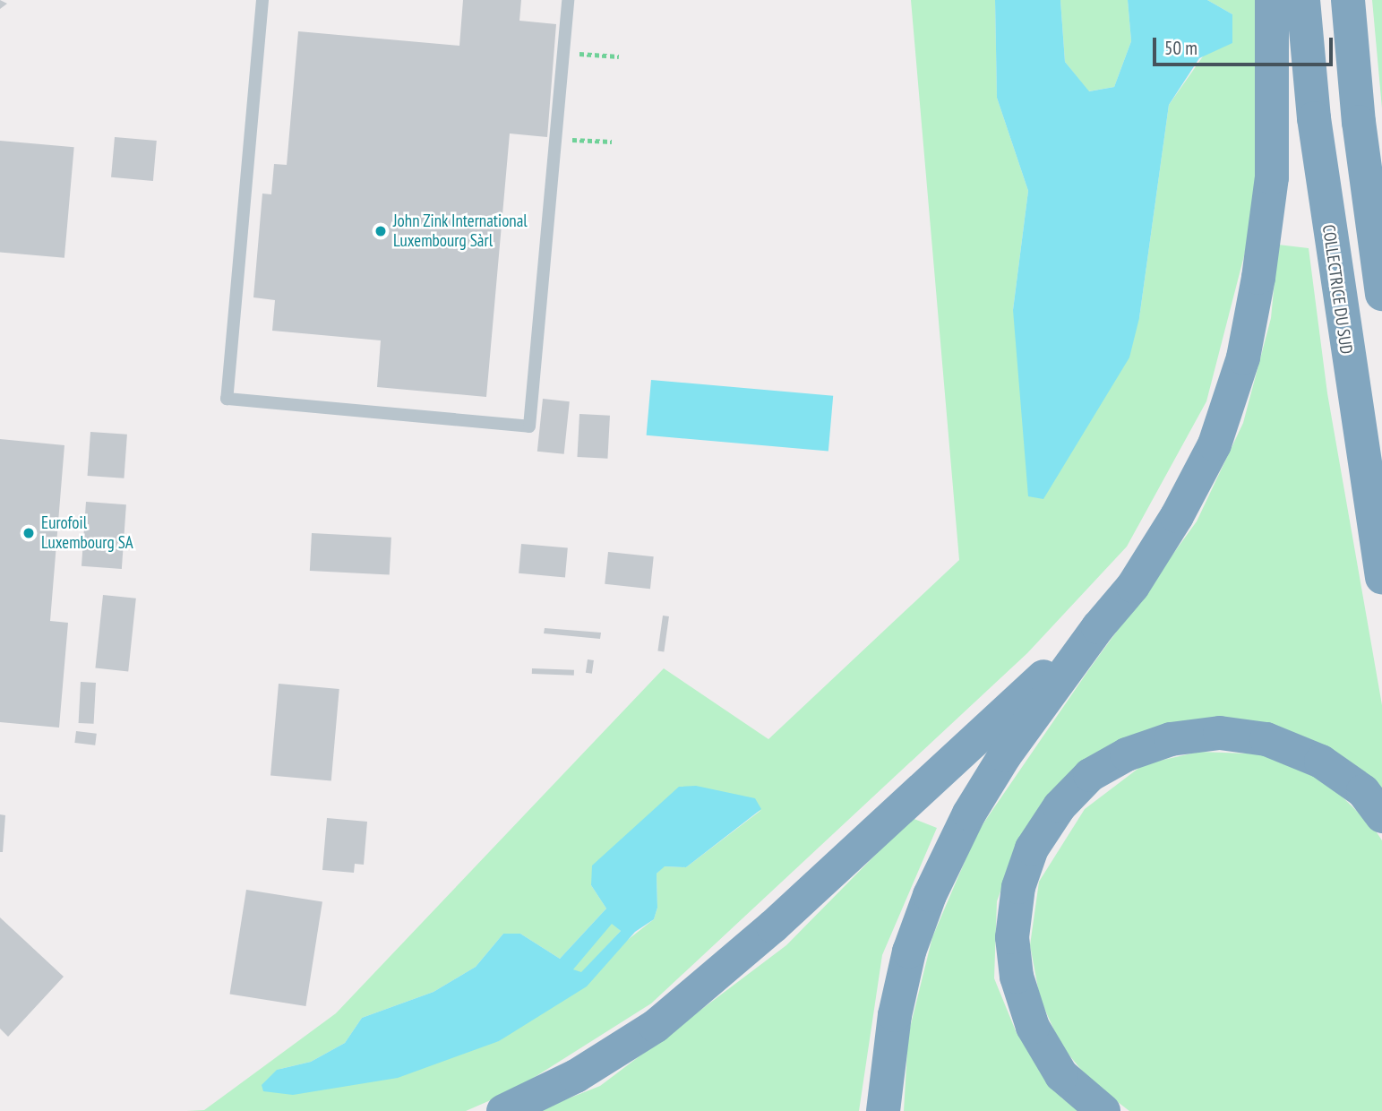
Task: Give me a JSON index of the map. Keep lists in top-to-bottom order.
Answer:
{
  "streets": {
    "highway": ["COLLECTRICE DU SUD"]
  },
  "places": ["John Zink International Luxembourg Sàrl", "Eurofoil Luxembourg SA"],
  "scale_bar": "50 m"
}
